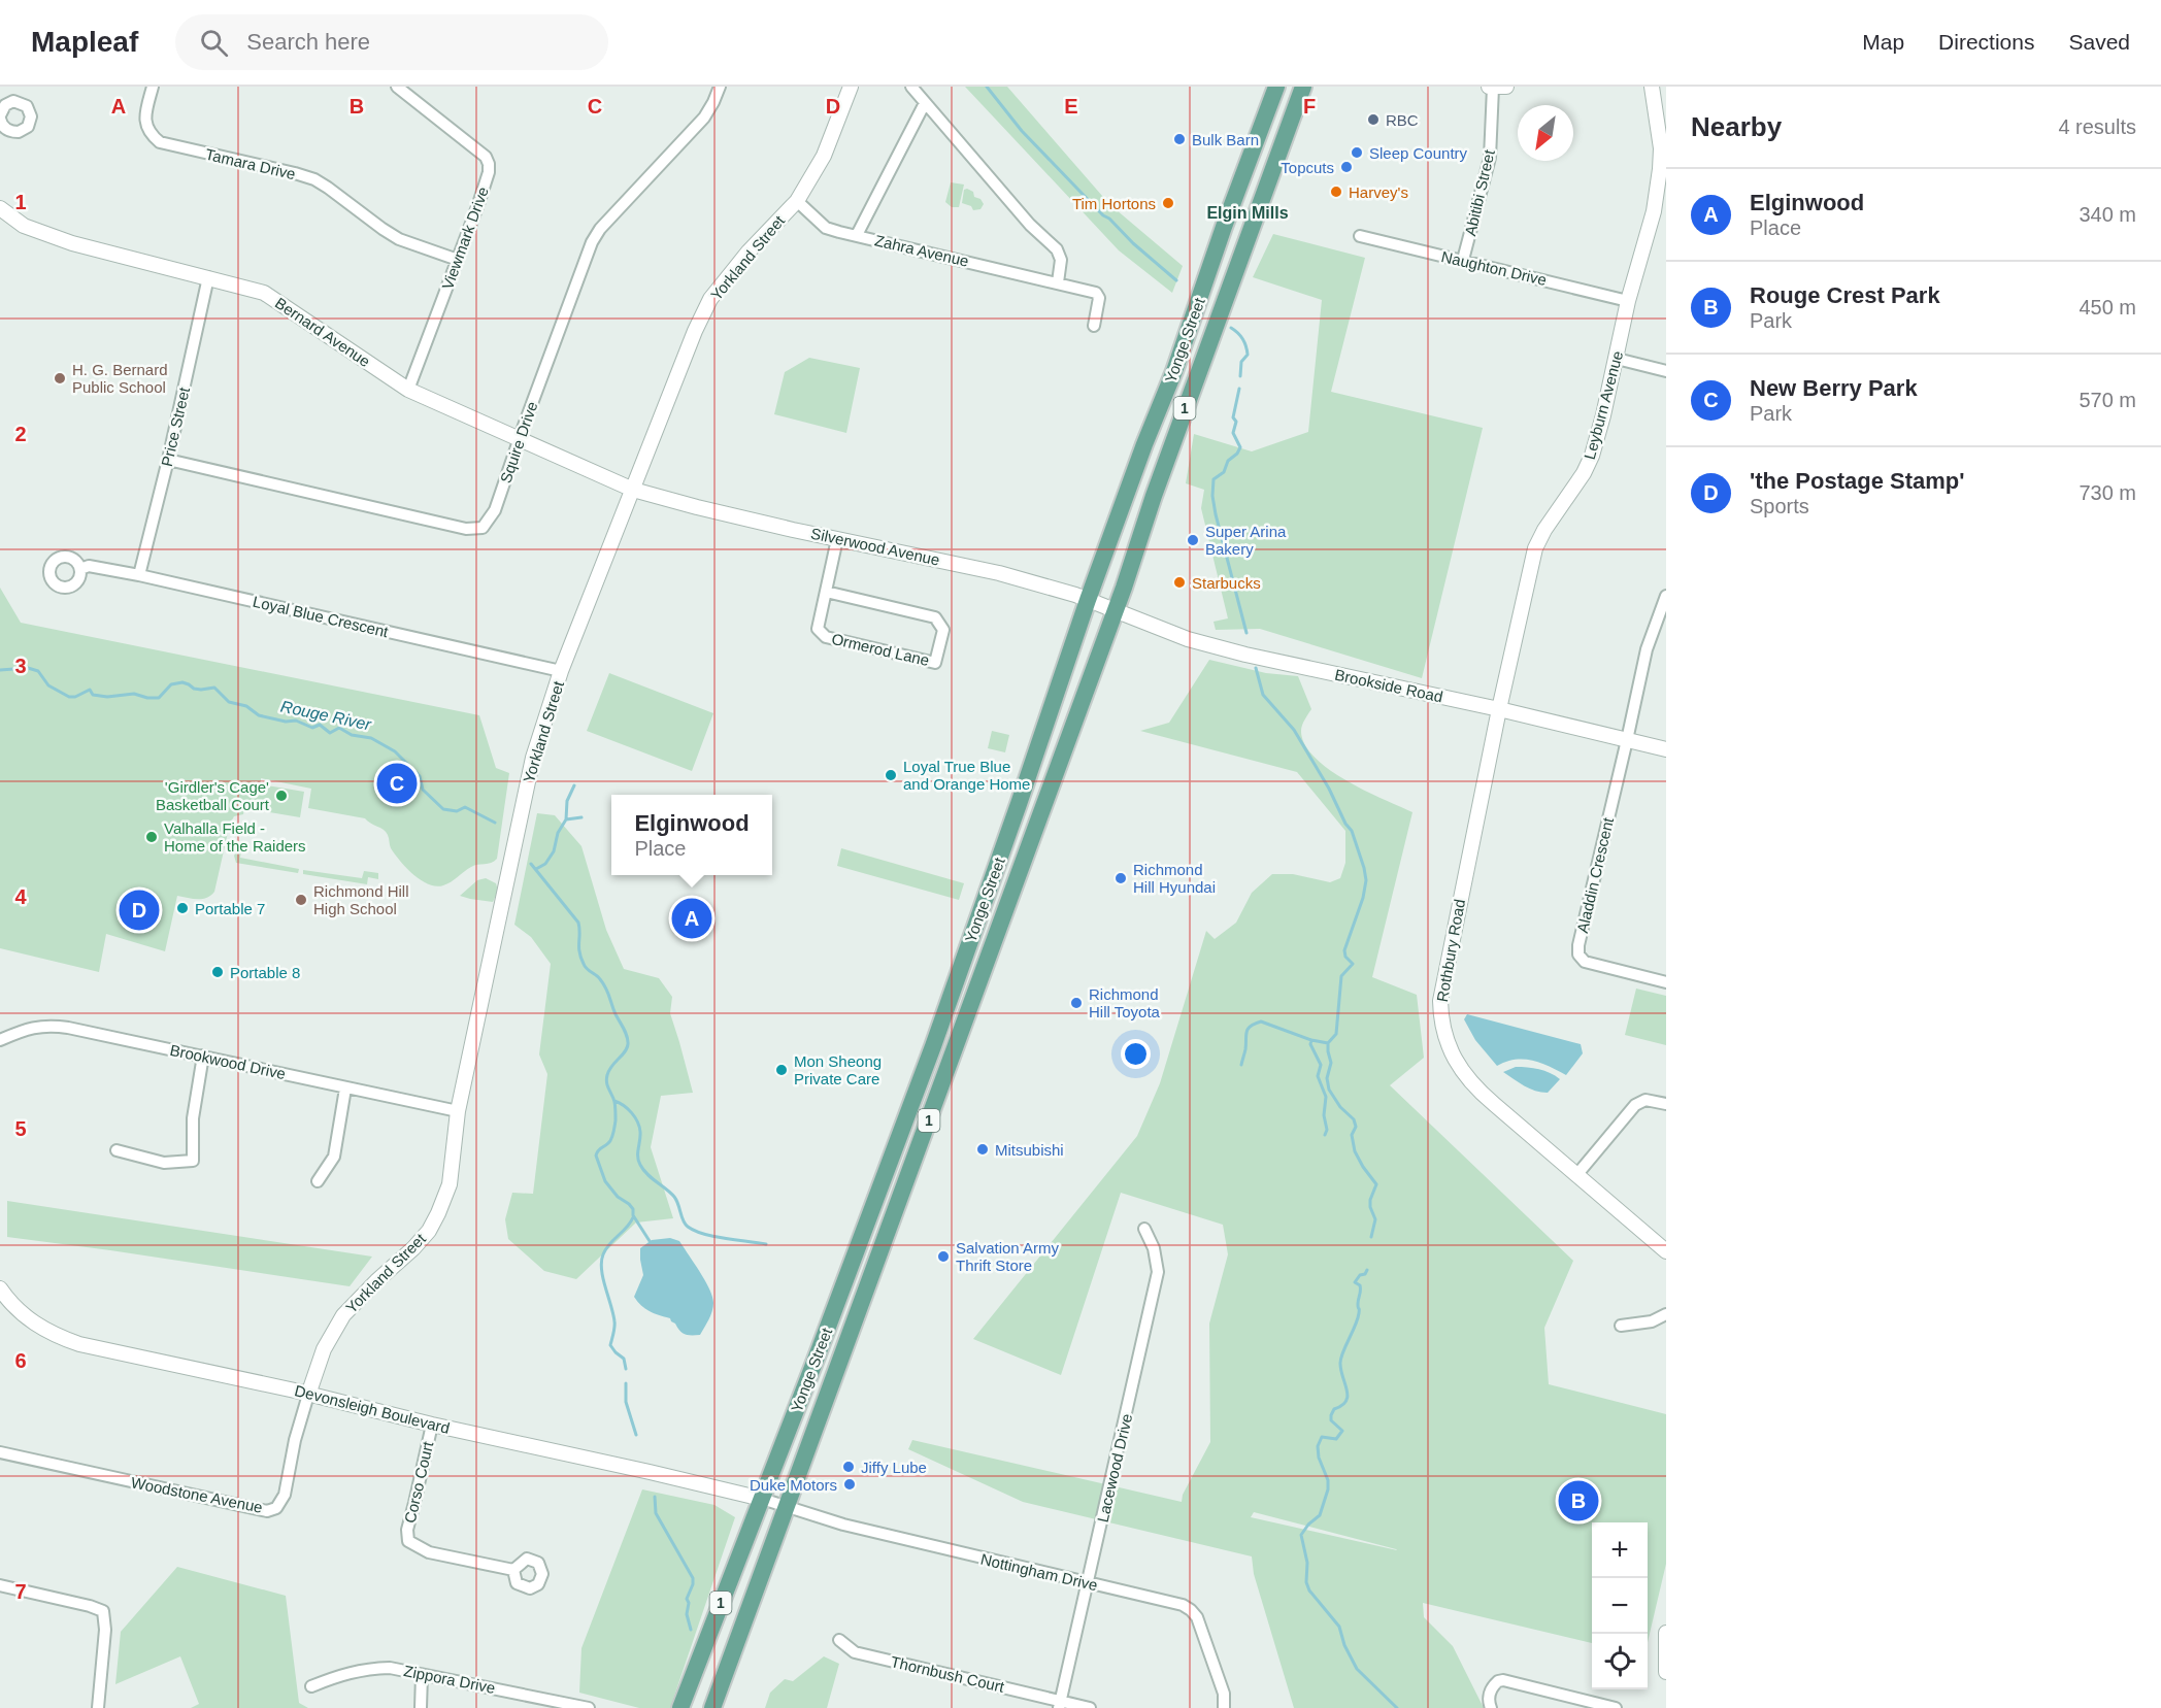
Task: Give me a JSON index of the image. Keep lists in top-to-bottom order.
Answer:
{
  "streets": {
    "main road": ["Yonge Street", "1"],
    "street": [
      "Tamara Drive",
      "Abitibi Street",
      "Viewmark Drive",
      "Zahra Avenue",
      "Yorkland Street",
      "Naughton Drive",
      "Bernard Avenue",
      "Leyburn Avenue",
      "Price Street",
      "Squire Drive",
      "Silverwood Avenue",
      "Loyal Blue Crescent",
      "Ormerod Lane",
      "Brookside Road",
      "Aladdin Crescent",
      "Rothbury Road",
      "Brookwood Drive",
      "Devonsleigh Boulevard",
      "Lacewood Drive",
      "Corso Court",
      "Woodstone Avenue",
      "Nottingham Drive",
      "Thornbush Court",
      "Zippora Drive"
    ]
  },
  "crossings": [
    ["Tamara Drive", "Viewmark Drive"],
    ["Abitibi Street", "Naughton Drive"],
    ["Viewmark Drive", "Bernard Avenue"],
    ["Zahra Avenue", "Yorkland Street"],
    ["Yorkland Street", "Bernard Avenue"],
    ["Yorkland Street", "Silverwood Avenue"],
    ["Yorkland Street", "Loyal Blue Crescent"],
    ["Yorkland Street", "Brookwood Drive"],
    ["Yorkland Street", "Devonsleigh Boulevard"],
    ["Yorkland Street", "Woodstone Avenue"],
    ["Naughton Drive", "Leyburn Avenue"],
    ["Bernard Avenue", "Price Street"],
    ["Bernard Avenue", "Squire Drive"],
    ["Bernard Avenue", "Silverwood Avenue"],
    ["Yonge Street", "Silverwood Avenue"],
    ["Yonge Street", "Brookside Road"],
    ["Yonge Street", "Devonsleigh Boulevard"],
    ["Yonge Street", "Nottingham Drive"],
    ["Leyburn Avenue", "Brookside Road"],
    ["Leyburn Avenue", "Rothbury Road"],
    ["Price Street", "Squire Drive"],
    ["Price Street", "Loyal Blue Crescent"],
    ["Silverwood Avenue", "Ormerod Lane"],
    ["Silverwood Avenue", "Brookside Road"],
    ["Brookside Road", "Aladdin Crescent"],
    ["Brookside Road", "Rothbury Road"],
    ["Devonsleigh Boulevard", "Corso Court"],
    ["Devonsleigh Boulevard", "Woodstone Avenue"],
    ["Devonsleigh Boulevard", "Nottingham Drive"],
    ["Lacewood Drive", "Nottingham Drive"],
    ["Lacewood Drive", "Thornbush Court"]
  ],
  "districts": ["Elgin Mills"],
  "water": ["Rouge River"],
  "places": [
    "RBC",
    "Bulk Barn",
    "Sleep Country",
    "Topcuts",
    "Harvey's",
    "Tim Hortons",
    "H. G. Bernard Public School",
    "Super Arina Bakery",
    "Starbucks",
    "Loyal True Blue and Orange Home",
    "'Girdler's Cage' Basketball Court",
    "Valhalla Field - Home of the Raiders",
    "Richmond Hill Hyundai",
    "Richmond Hill High School",
    "Portable 7",
    "Portable 8",
    "Richmond Hill Toyota",
    "Mon Sheong Private Care",
    "Mitsubishi",
    "Salvation Army Thrift Store",
    "Jiffy Lube",
    "Duke Motors"
  ],
  "north": "bottom left",
  "page": {
    "header": "Mapleaf",
    "search": "Search here",
    "nav": ["Map", "Directions", "Saved"],
    "heading": ["Nearby", "4 results"],
    "list": [
      {
        "mark": "A",
        "name": "Elginwood",
        "note": "Place",
        "value": "340 m"
      },
      {
        "mark": "B",
        "name": "Rouge Crest Park",
        "note": "Park",
        "value": "450 m"
      },
      {
        "mark": "C",
        "name": "New Berry Park",
        "note": "Park",
        "value": "570 m"
      },
      {
        "mark": "D",
        "name": "'the Postage Stamp'",
        "note": "Sports",
        "value": "730 m"
      }
    ],
    "pins": [
      "C",
      "D",
      "A",
      "B"
    ],
    "popup": ["Elginwood", "Place"],
    "map_buttons": ["+", "−"]
  },
  "grid": {
    "columns": [
      "A",
      "B",
      "C",
      "D",
      "E",
      "F"
    ],
    "rows": [
      "1",
      "2",
      "3",
      "4",
      "5",
      "6",
      "7"
    ]
  }
}
